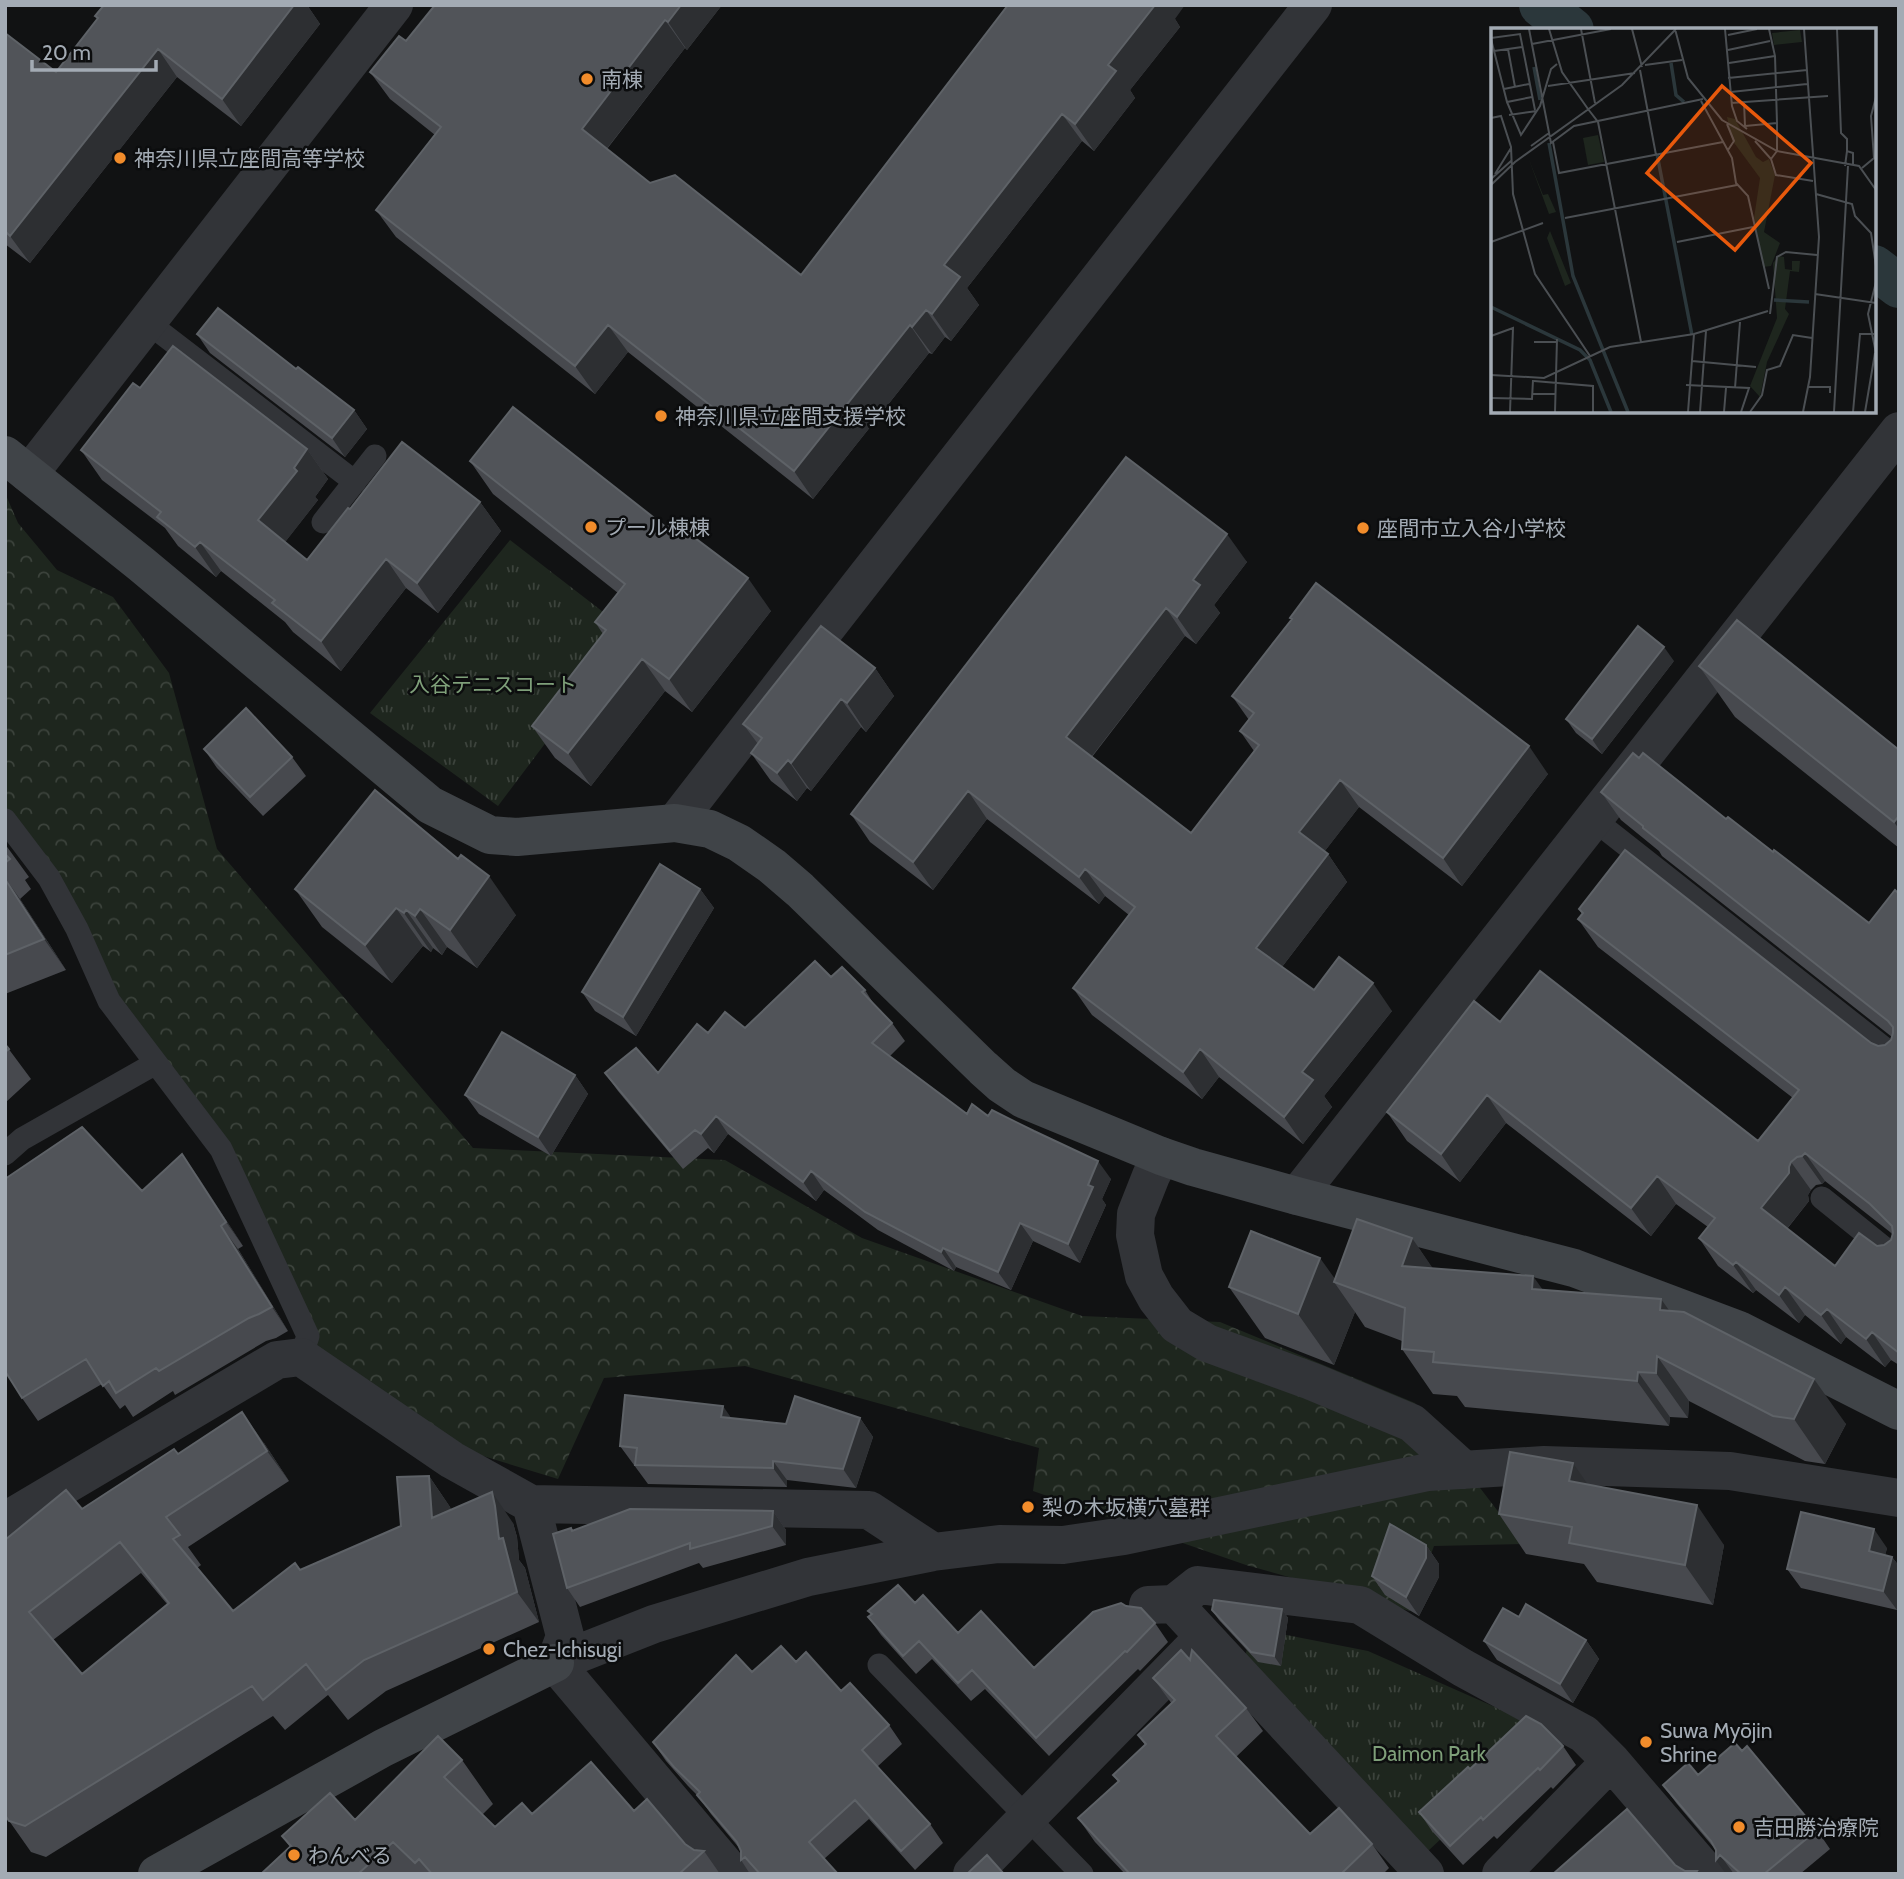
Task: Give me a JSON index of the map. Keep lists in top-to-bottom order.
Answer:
{
  "parks": ["入谷テニスコート", "Daimon Park"],
  "places": [
    "南棟",
    "神奈川県立座間高等学校",
    "神奈川県立座間支援学校",
    "プール棟棟",
    "座間市立入谷小学校",
    "梨の木坂横穴墓群",
    "Chez-Ichisugi",
    "Suwa Myōjin Shrine",
    "吉田勝治療院",
    "わんべる"
  ],
  "scale_bar": "20 m"
}
